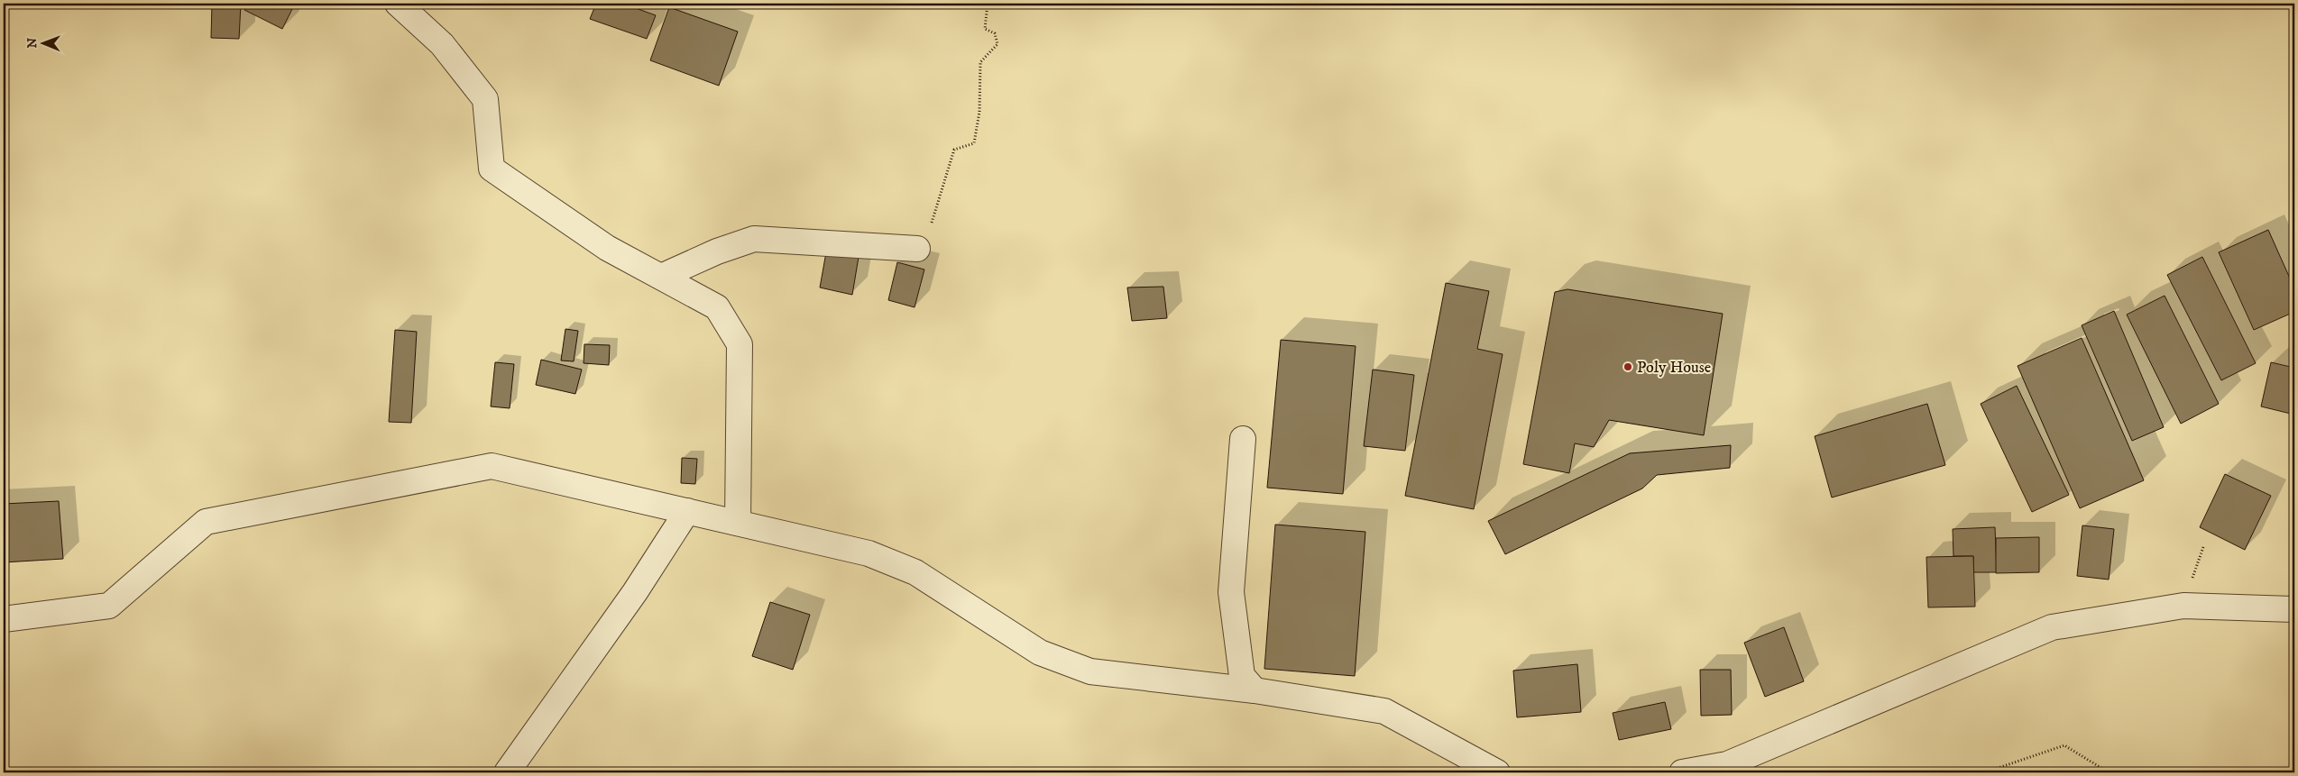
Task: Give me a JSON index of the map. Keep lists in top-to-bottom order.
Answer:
{
  "places": ["Poly House"],
  "north": "left"
}
